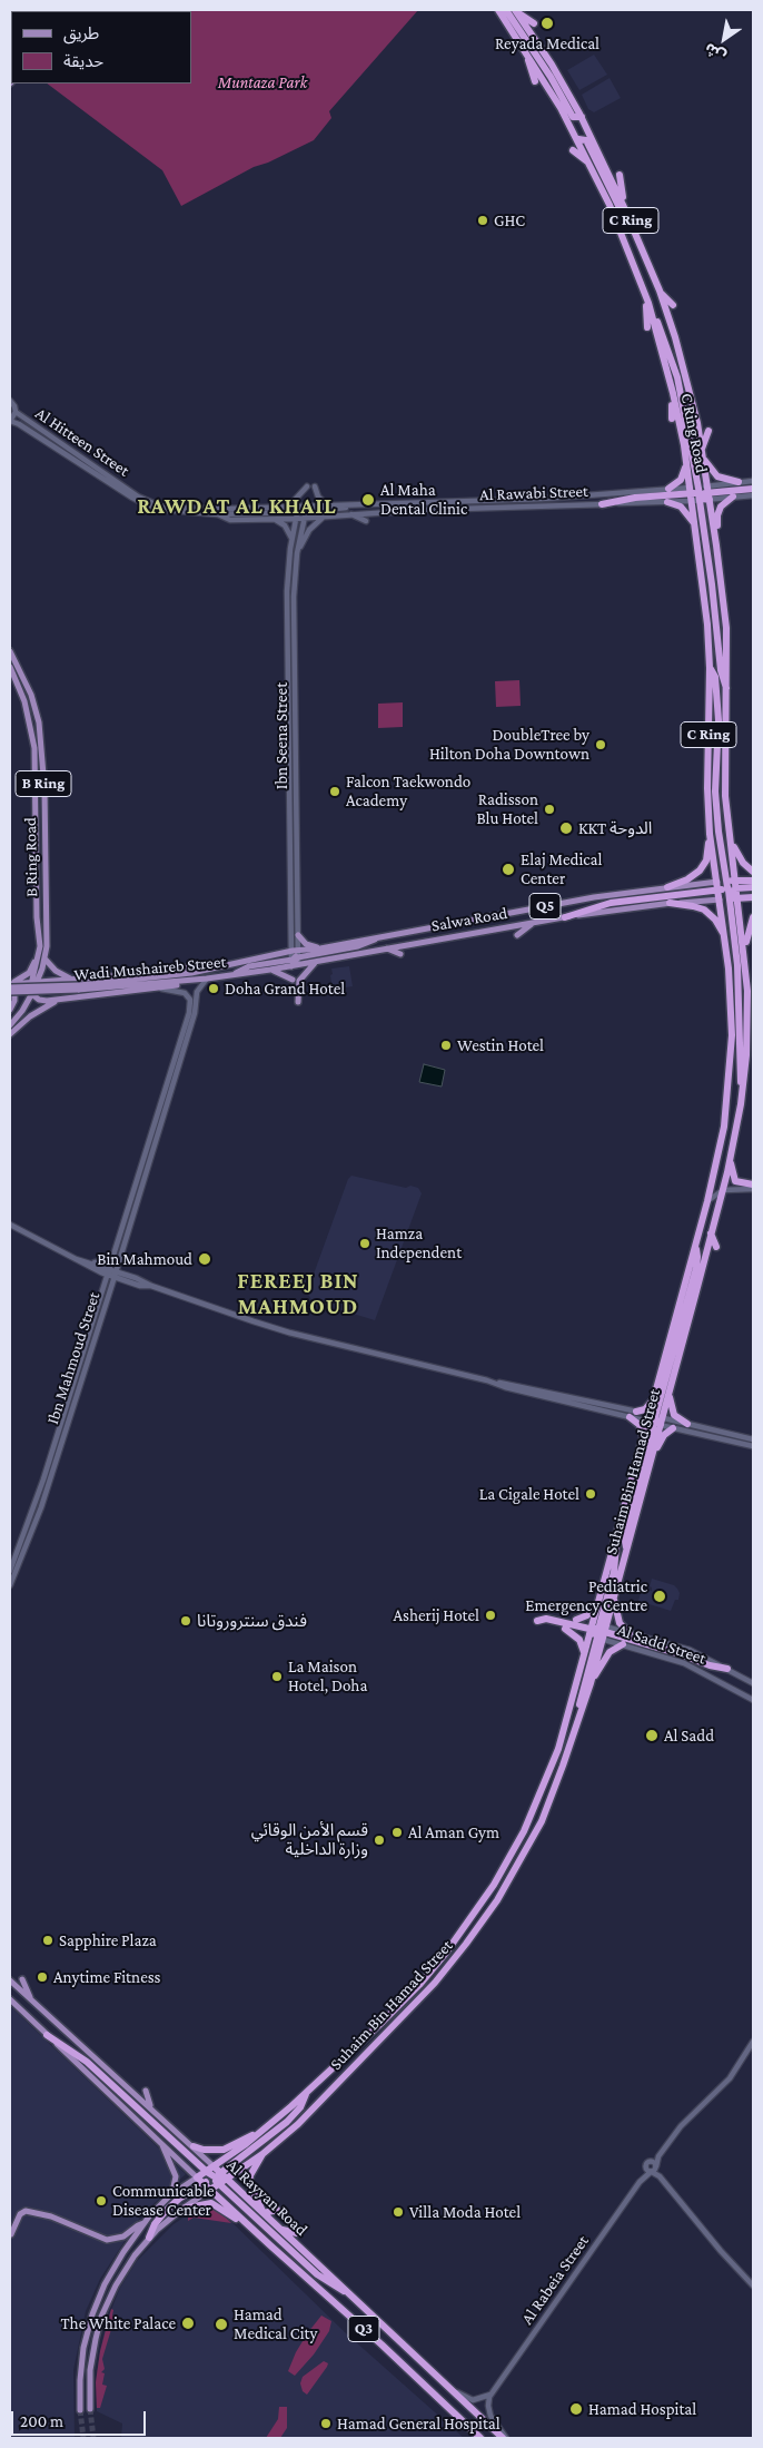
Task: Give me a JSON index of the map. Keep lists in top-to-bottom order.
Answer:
{
  "streets": {
    "highway": [
      "C Ring",
      "C Ring Road",
      "Q5",
      "Salwa Road",
      "Suhaim Bin Hamad Street",
      "Al Rayyan Road",
      "Q3"
    ],
    "main road": ["B Ring", "B Ring Road", "Wadi Mushaireb Street"],
    "street": [
      "Al Hitteen Street",
      "Al Rawabi Street",
      "Ibn Seena Street",
      "Ibn Mahmoud Street",
      "Al Sadd Street",
      "Al Rabeia Street"
    ]
  },
  "crossings": [
    ["C Ring Road", "Al Rawabi Street"],
    ["C Ring Road", "Salwa Road"],
    ["C Ring Road", "Suhaim Bin Hamad Street"],
    ["Al Hitteen Street", "Al Rawabi Street"],
    ["Al Rawabi Street", "Ibn Seena Street"],
    ["Ibn Seena Street", "Salwa Road"],
    ["Ibn Seena Street", "Wadi Mushaireb Street"],
    ["B Ring Road", "Wadi Mushaireb Street"],
    ["Salwa Road", "Wadi Mushaireb Street"],
    ["Salwa Road", "Suhaim Bin Hamad Street"],
    ["Wadi Mushaireb Street", "Ibn Mahmoud Street"],
    ["Suhaim Bin Hamad Street", "Al Sadd Street"],
    ["Suhaim Bin Hamad Street", "Al Rayyan Road"]
  ],
  "districts": ["RAWDAT AL KHAIL", "FEREEJ BIN MAHMOUD"],
  "parks": ["Muntaza Park"],
  "places": [
    "Reyada Medical",
    "GHC",
    "Al Maha Dental Clinic",
    "DoubleTree by Hilton Doha Downtown",
    "Falcon Taekwondo Academy",
    "Radisson Blu Hotel",
    "KKT الدوحة",
    "Elaj Medical Center",
    "Doha Grand Hotel",
    "Westin Hotel",
    "Hamza Independent",
    "Bin Mahmoud",
    "La Cigale Hotel",
    "Pediatric Emergency Centre",
    "Asherij Hotel",
    "فندق سنتروروتانا",
    "La Maison Hotel, Doha",
    "Al Sadd",
    "Al Aman Gym",
    "قسم الأمن الوقائي وزارة الداخلية",
    "Sapphire Plaza",
    "Anytime Fitness",
    "Communicable Disease Center",
    "Villa Moda Hotel",
    "The White Palace",
    "Hamad Medical City",
    "Hamad Hospital",
    "Hamad General Hospital"
  ],
  "legend": ["طريق", "حديقة"],
  "scale_bar": "200 m",
  "north": "bottom left"
}
